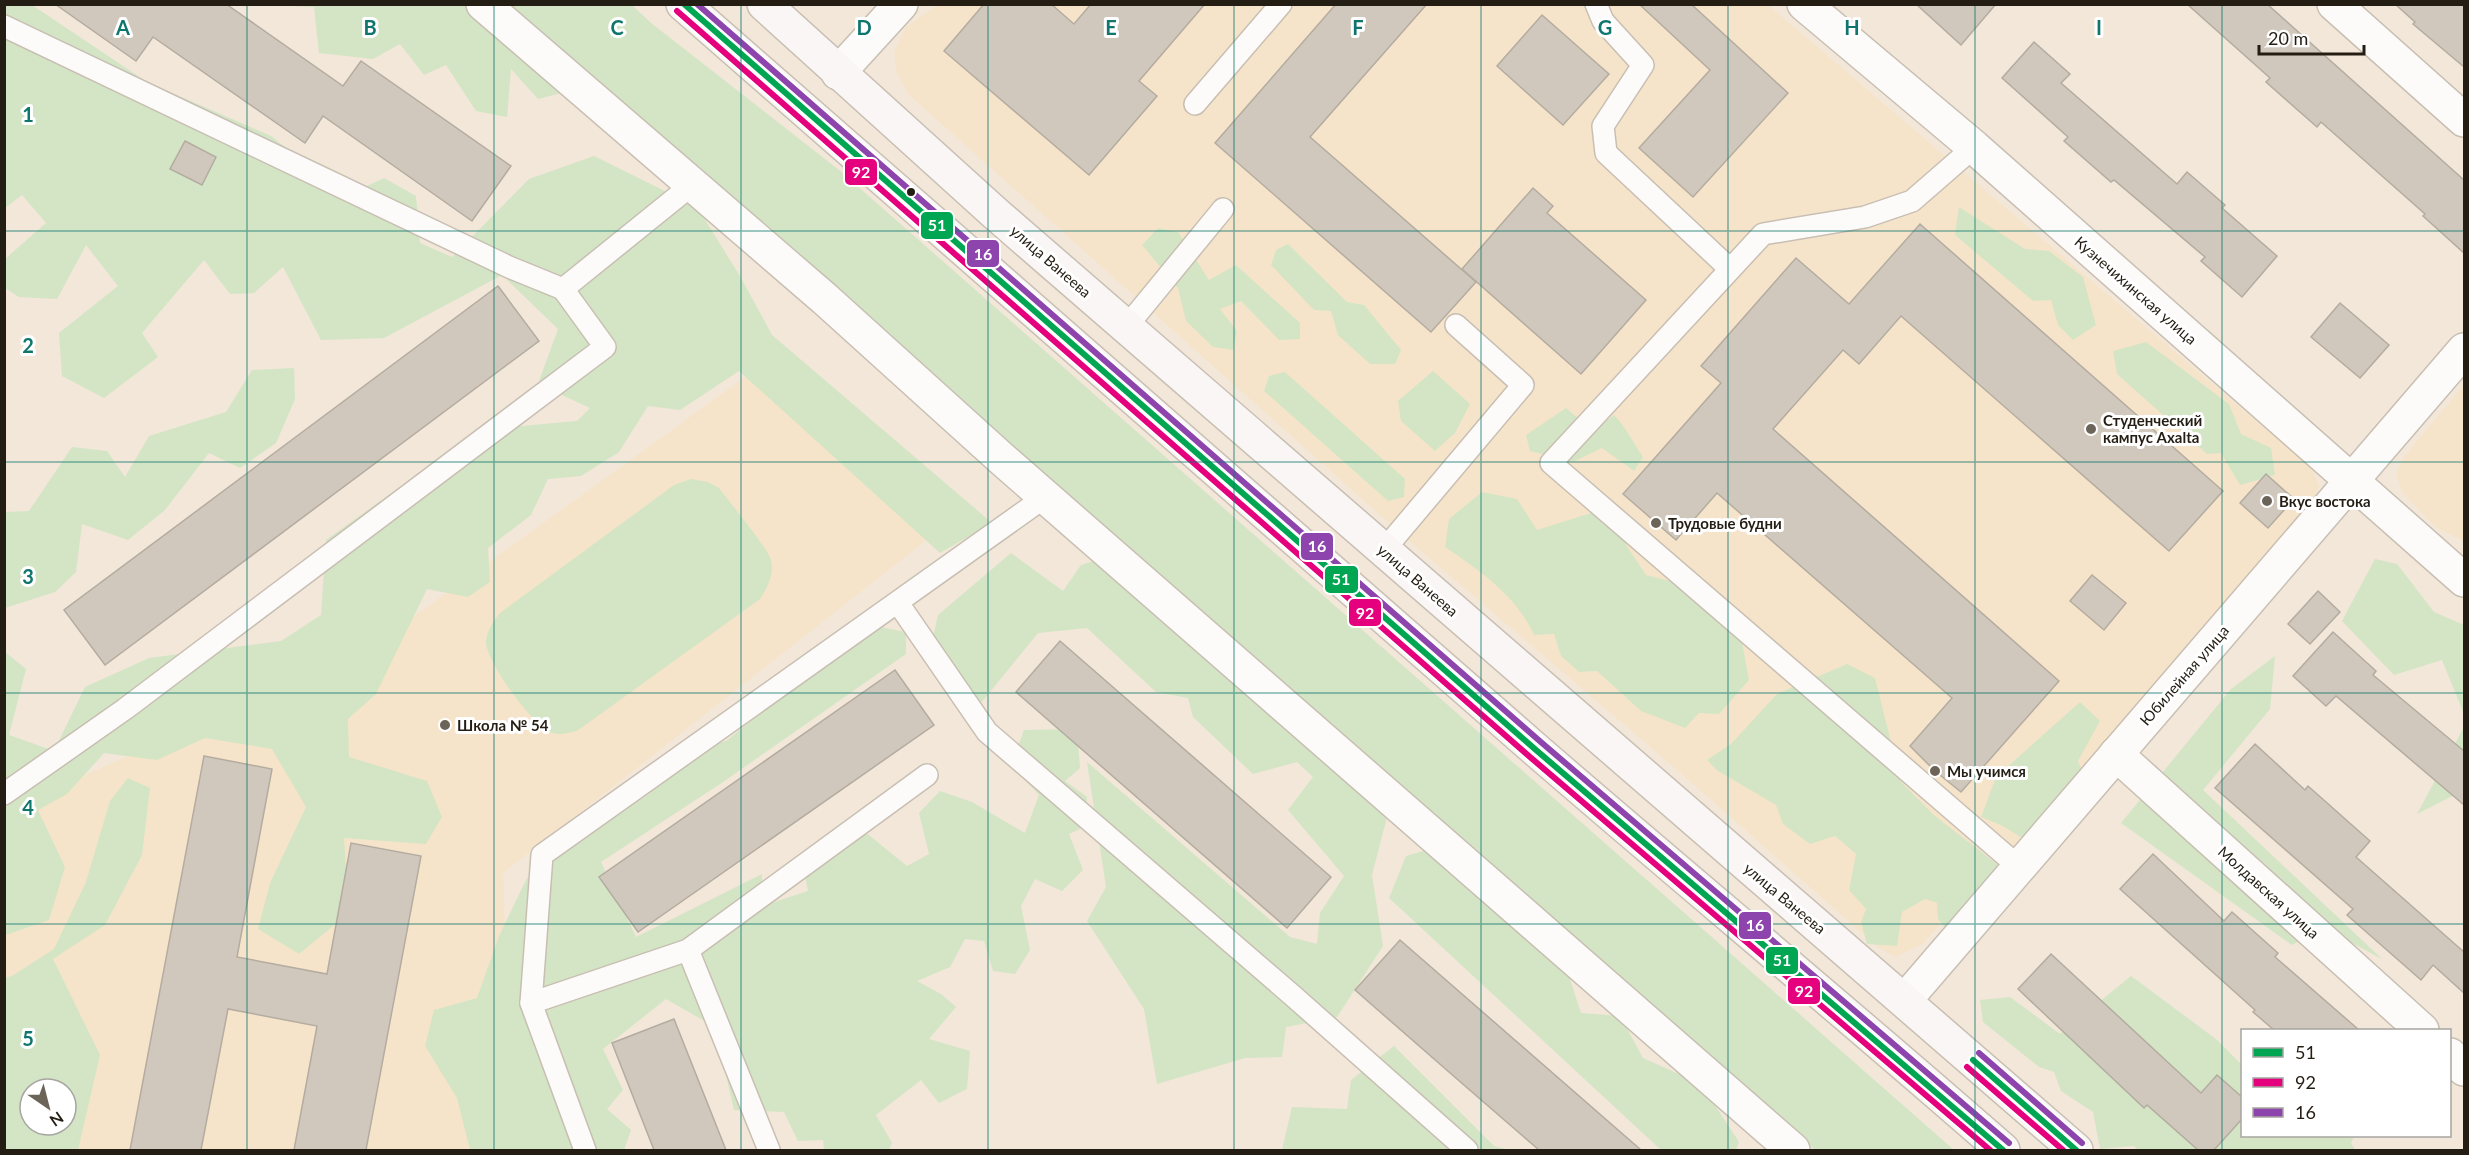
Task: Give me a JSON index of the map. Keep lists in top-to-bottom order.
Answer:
{
  "streets": {
    "main road": ["улица Ванеева"],
    "street": ["Кузнечихинская улица", "Юбилейная улица", "Молдавская улица"]
  },
  "crossings": [
    ["улица Ванеева", "Юбилейная улица"],
    ["Кузнечихинская улица", "Юбилейная улица"],
    ["Юбилейная улица", "Молдавская улица"]
  ],
  "places": [
    "Студенческий кампус Axalta",
    "Вкус востока",
    "Трудовые будни",
    "Школа № 54",
    "Мы учимся"
  ],
  "lines": ["transit line 51", "transit line 16", "transit line 92"],
  "legend": ["51", "92", "16"],
  "scale_bar": "20 m",
  "north": "bottom right",
  "grid": {
    "columns": [
      "A",
      "B",
      "C",
      "D",
      "E",
      "F",
      "G",
      "H",
      "I"
    ],
    "rows": [
      "1",
      "2",
      "3",
      "4",
      "5"
    ]
  }
}
